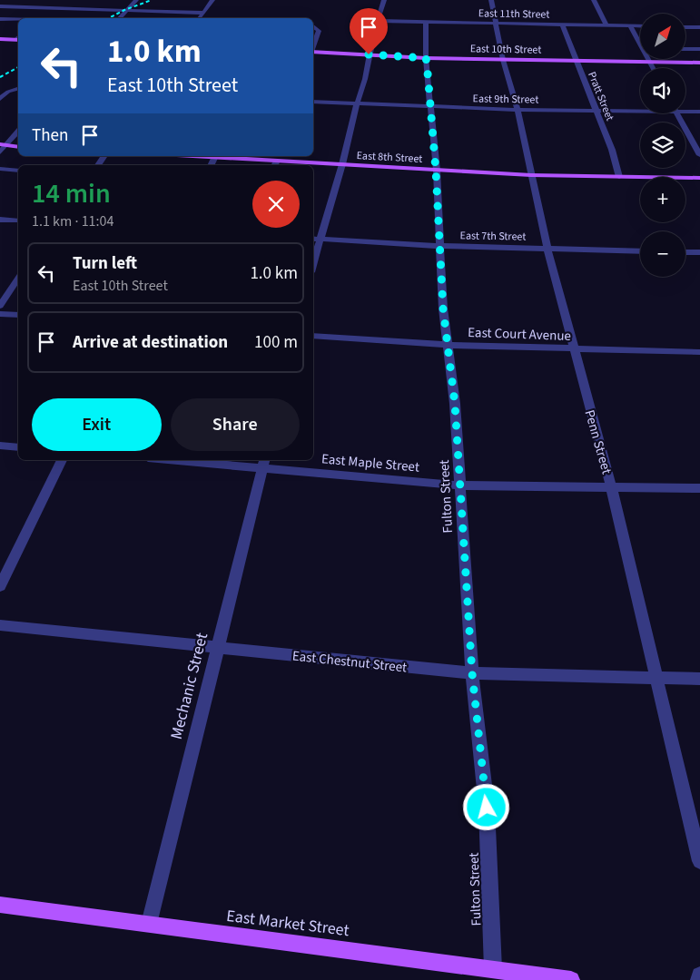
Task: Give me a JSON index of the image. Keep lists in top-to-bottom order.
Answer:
{
  "streets": {
    "main road": ["East 10th Street", "East 8th Street", "East Market Street"],
    "street": [
      "East 11th Street",
      "Pratt Street",
      "East 9th Street",
      "East 7th Street",
      "East Court Avenue",
      "Penn Street",
      "East Maple Street",
      "Fulton Street",
      "East Chestnut Street",
      "Mechanic Street"
    ]
  },
  "crossings": [
    ["East 11th Street", "Pratt Street"],
    ["East 11th Street", "Penn Street"],
    ["East 11th Street", "Fulton Street"],
    ["East 10th Street", "Pratt Street"],
    ["East 10th Street", "Penn Street"],
    ["East 10th Street", "Fulton Street"],
    ["Pratt Street", "East 9th Street"],
    ["Pratt Street", "East 8th Street"],
    ["East 9th Street", "Penn Street"],
    ["East 9th Street", "Fulton Street"],
    ["East 8th Street", "Penn Street"],
    ["East 8th Street", "Fulton Street"],
    ["East 7th Street", "Penn Street"],
    ["East 7th Street", "Fulton Street"],
    ["East Court Avenue", "Penn Street"],
    ["East Court Avenue", "Fulton Street"],
    ["Penn Street", "East Maple Street"],
    ["Penn Street", "East Chestnut Street"],
    ["East Maple Street", "Fulton Street"],
    ["East Maple Street", "Mechanic Street"],
    ["Fulton Street", "East Chestnut Street"],
    ["Fulton Street", "East Market Street"],
    ["East Chestnut Street", "Mechanic Street"],
    ["Mechanic Street", "East Market Street"]
  ],
  "north": "top right",
  "page": {
    "map_buttons": ["+", "−"],
    "turn": ["1.0 km", "East 10th Street"],
    "then": "Then",
    "heading": ["14 min", "1.1 km · 11:04"],
    "list": [
      {
        "name": "Turn left",
        "note": "East 10th Street",
        "value": "1.0 km"
      },
      {
        "name": "Arrive at destination",
        "value": "100 m"
      }
    ],
    "buttons": ["Exit", "Share"]
  }
}
